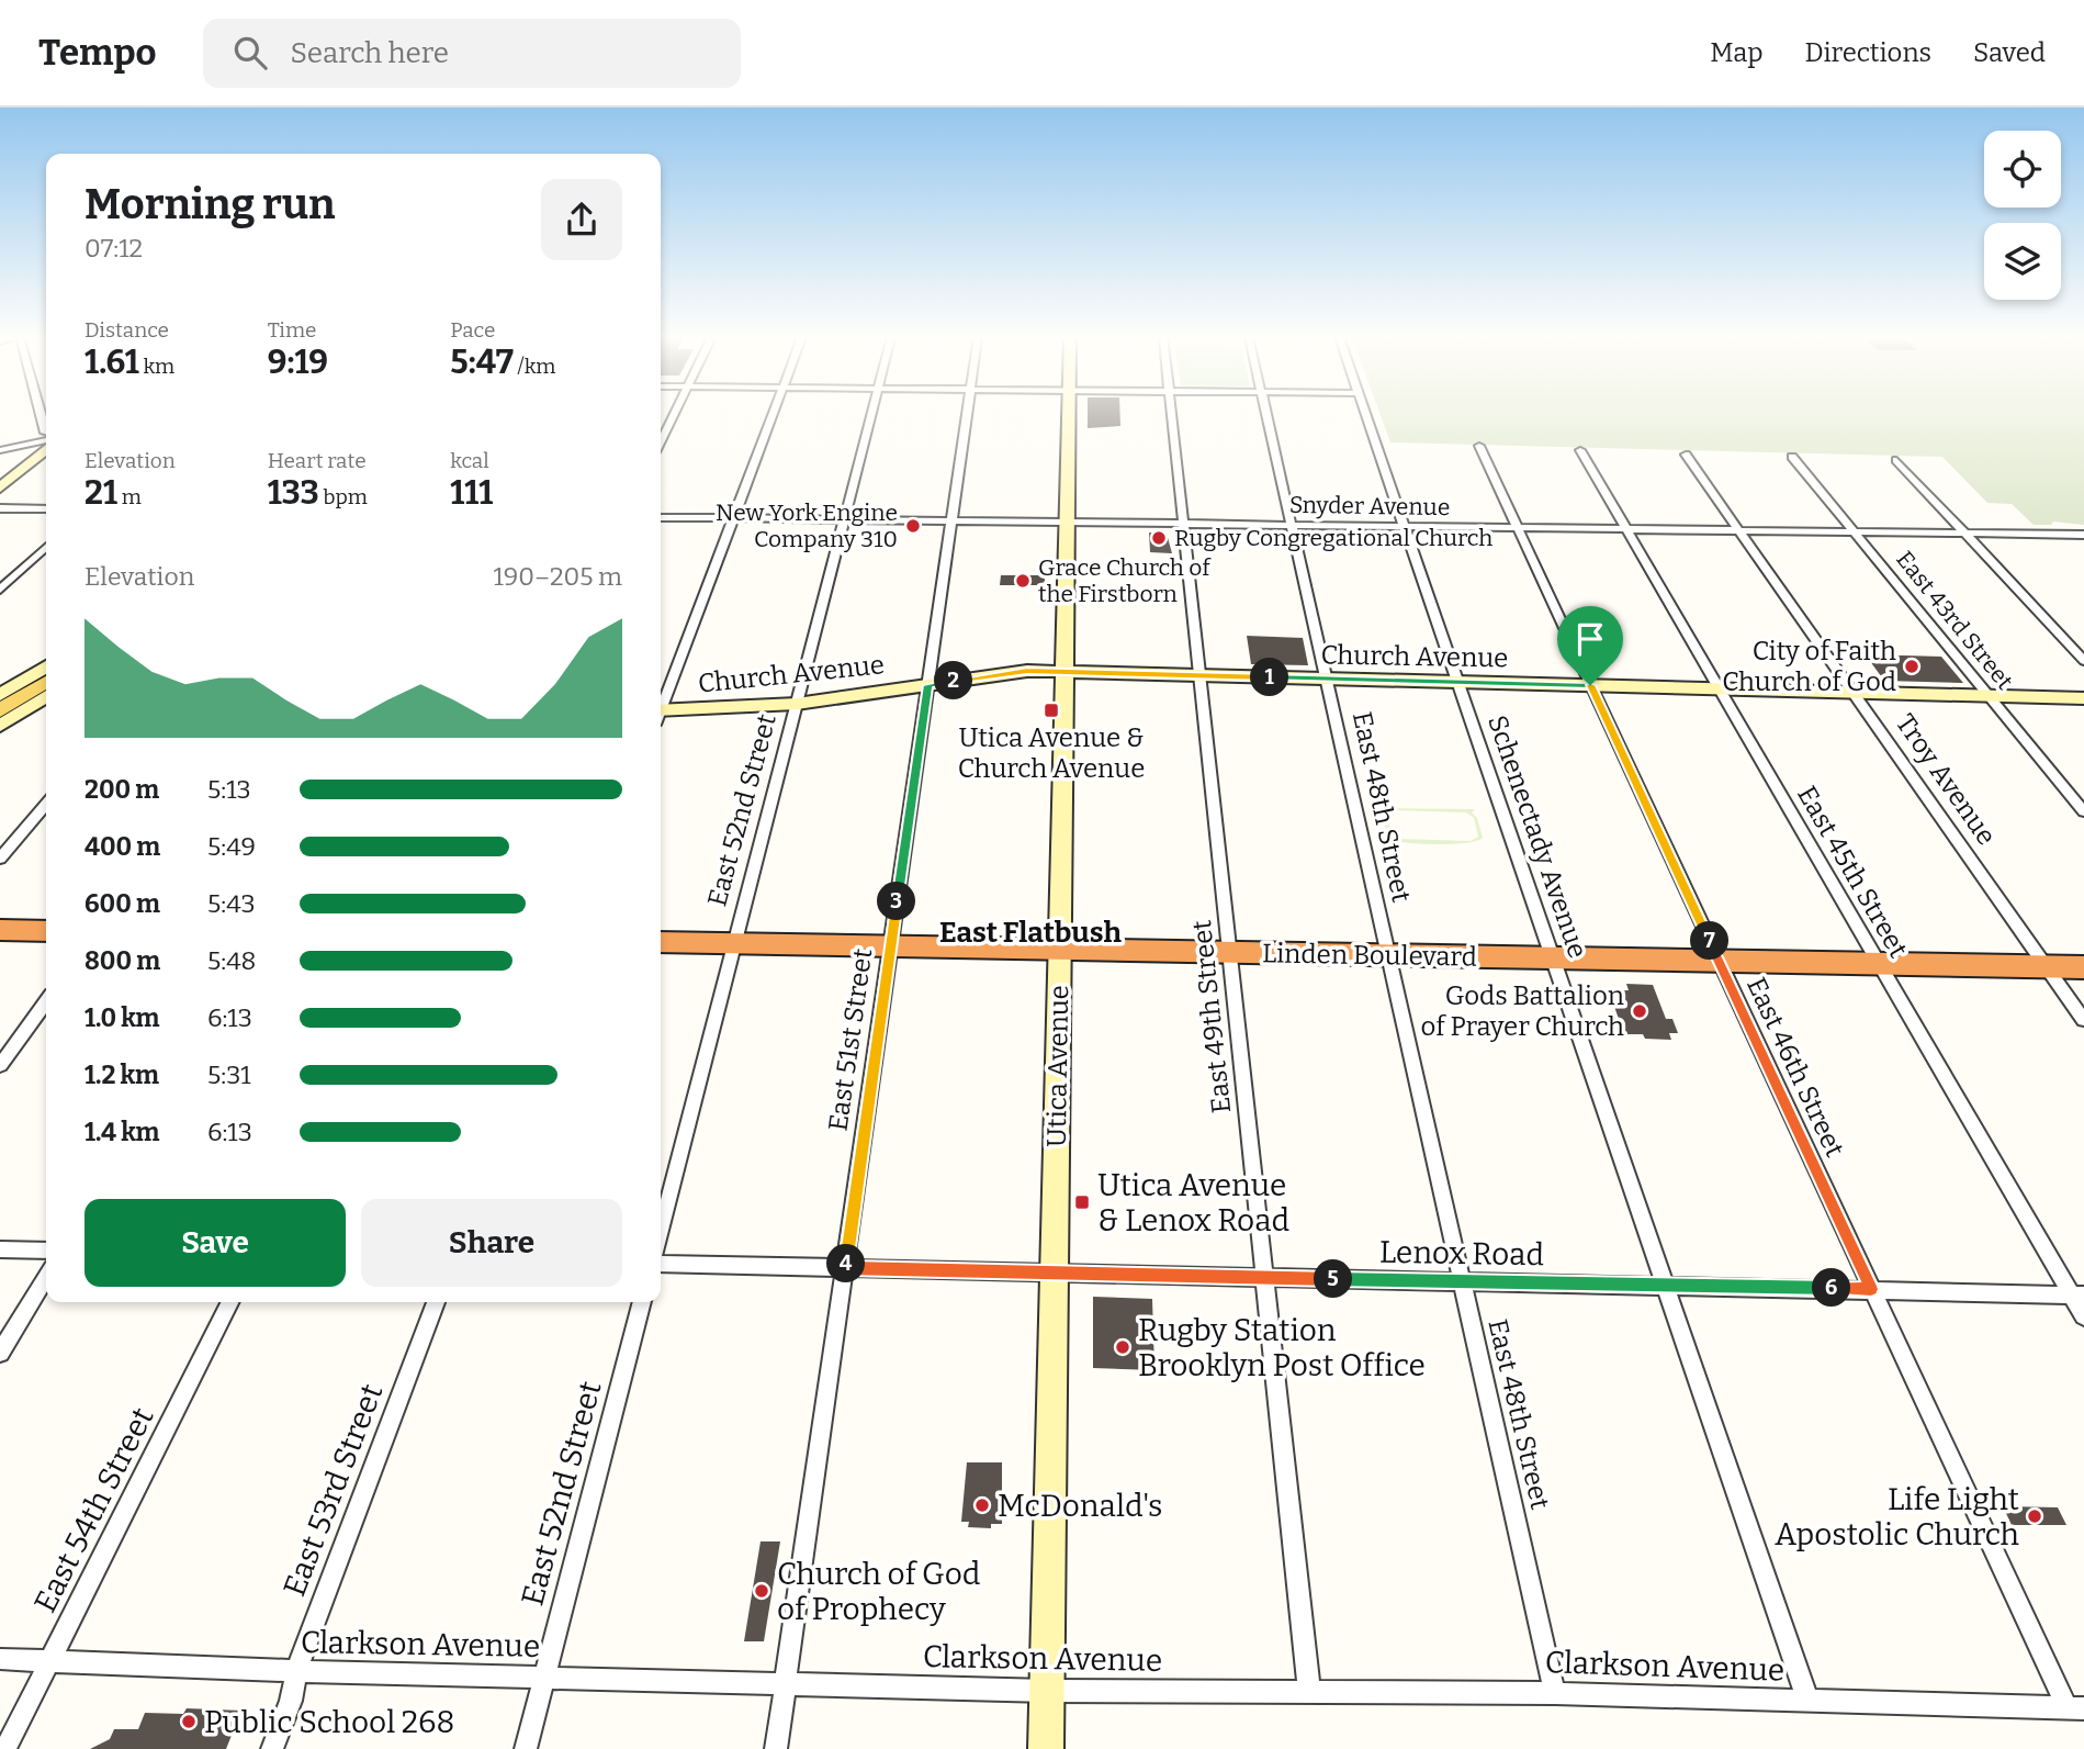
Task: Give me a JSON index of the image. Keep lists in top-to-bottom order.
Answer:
{
  "streets": {
    "highway": ["Linden Boulevard"],
    "main road": ["Church Avenue", "Utica Avenue"],
    "street": [
      "Snyder Avenue",
      "East 43rd Street",
      "Troy Avenue",
      "East 48th Street",
      "East 52nd Street",
      "Schenectady Avenue",
      "East 45th Street",
      "East 49th Street",
      "East 51st Street",
      "East 46th Street",
      "Lenox Road",
      "East 53rd Street",
      "East 54th Street",
      "Clarkson Avenue"
    ]
  },
  "crossings": [
    ["Snyder Avenue", "East 43rd Street"],
    ["Snyder Avenue", "Troy Avenue"],
    ["Snyder Avenue", "East 48th Street"],
    ["Snyder Avenue", "East 52nd Street"],
    ["Snyder Avenue", "Schenectady Avenue"],
    ["Snyder Avenue", "East 45th Street"],
    ["Snyder Avenue", "East 49th Street"],
    ["Snyder Avenue", "East 51st Street"],
    ["Snyder Avenue", "Utica Avenue"],
    ["Snyder Avenue", "East 46th Street"],
    ["East 43rd Street", "Church Avenue"],
    ["Church Avenue", "Troy Avenue"],
    ["Church Avenue", "East 48th Street"],
    ["Church Avenue", "East 52nd Street"],
    ["Church Avenue", "Schenectady Avenue"],
    ["Church Avenue", "East 45th Street"],
    ["Church Avenue", "East 49th Street"],
    ["Church Avenue", "East 51st Street"],
    ["Church Avenue", "Utica Avenue"],
    ["Church Avenue", "East 46th Street"],
    ["Troy Avenue", "Linden Boulevard"],
    ["East 48th Street", "Linden Boulevard"],
    ["East 48th Street", "Lenox Road"],
    ["East 48th Street", "Clarkson Avenue"],
    ["East 52nd Street", "Linden Boulevard"],
    ["East 52nd Street", "Clarkson Avenue"],
    ["Schenectady Avenue", "Linden Boulevard"],
    ["Schenectady Avenue", "Lenox Road"],
    ["Schenectady Avenue", "Clarkson Avenue"],
    ["East 45th Street", "Linden Boulevard"],
    ["East 45th Street", "Lenox Road"],
    ["Linden Boulevard", "East 49th Street"],
    ["Linden Boulevard", "East 51st Street"],
    ["Linden Boulevard", "Utica Avenue"],
    ["Linden Boulevard", "East 46th Street"],
    ["East 49th Street", "Lenox Road"],
    ["East 49th Street", "Clarkson Avenue"],
    ["East 51st Street", "Lenox Road"],
    ["East 51st Street", "Clarkson Avenue"],
    ["Utica Avenue", "Lenox Road"],
    ["Utica Avenue", "Clarkson Avenue"],
    ["East 46th Street", "Lenox Road"],
    ["East 46th Street", "Clarkson Avenue"],
    ["East 53rd Street", "Clarkson Avenue"],
    ["East 54th Street", "Clarkson Avenue"]
  ],
  "districts": ["East Flatbush"],
  "places": {
    "other": [
      "New York Engine Company 310",
      "Rugby Congregational Church",
      "Grace Church of the Firstborn",
      "City of Faith Church of God",
      "Gods Battalion of Prayer Church",
      "Rugby Station Brooklyn Post Office",
      "McDonald's",
      "Life Light Apostolic Church",
      "Church of God of Prophecy",
      "Public School 268"
    ],
    "transit": ["Utica Avenue & Church Avenue", "Utica Avenue & Lenox Road"]
  },
  "page": {
    "header": "Tempo",
    "search": "Search here",
    "nav": ["Map", "Directions", "Saved"],
    "heading": ["Morning run", "07:12"],
    "stats": [
      ["Distance", "1.61 km"],
      ["Time", "9:19"],
      ["Pace", "5:47 /km"],
      ["Elevation", "21 m"],
      ["Heart rate", "133 bpm"],
      ["kcal", "111"]
    ],
    "chart": ["Elevation", "190–205 m"],
    "pins": [
      "1",
      "2",
      "3",
      "7",
      "4",
      "5",
      "6"
    ],
    "list": [
      {
        "name": "200 m",
        "note": "5:13"
      },
      {
        "name": "400 m",
        "note": "5:49"
      },
      {
        "name": "600 m",
        "note": "5:43"
      },
      {
        "name": "800 m",
        "note": "5:48"
      },
      {
        "name": "1.0 km",
        "note": "6:13"
      },
      {
        "name": "1.2 km",
        "note": "5:31"
      },
      {
        "name": "1.4 km",
        "note": "6:13"
      }
    ],
    "buttons": ["Save", "Share"]
  }
}
